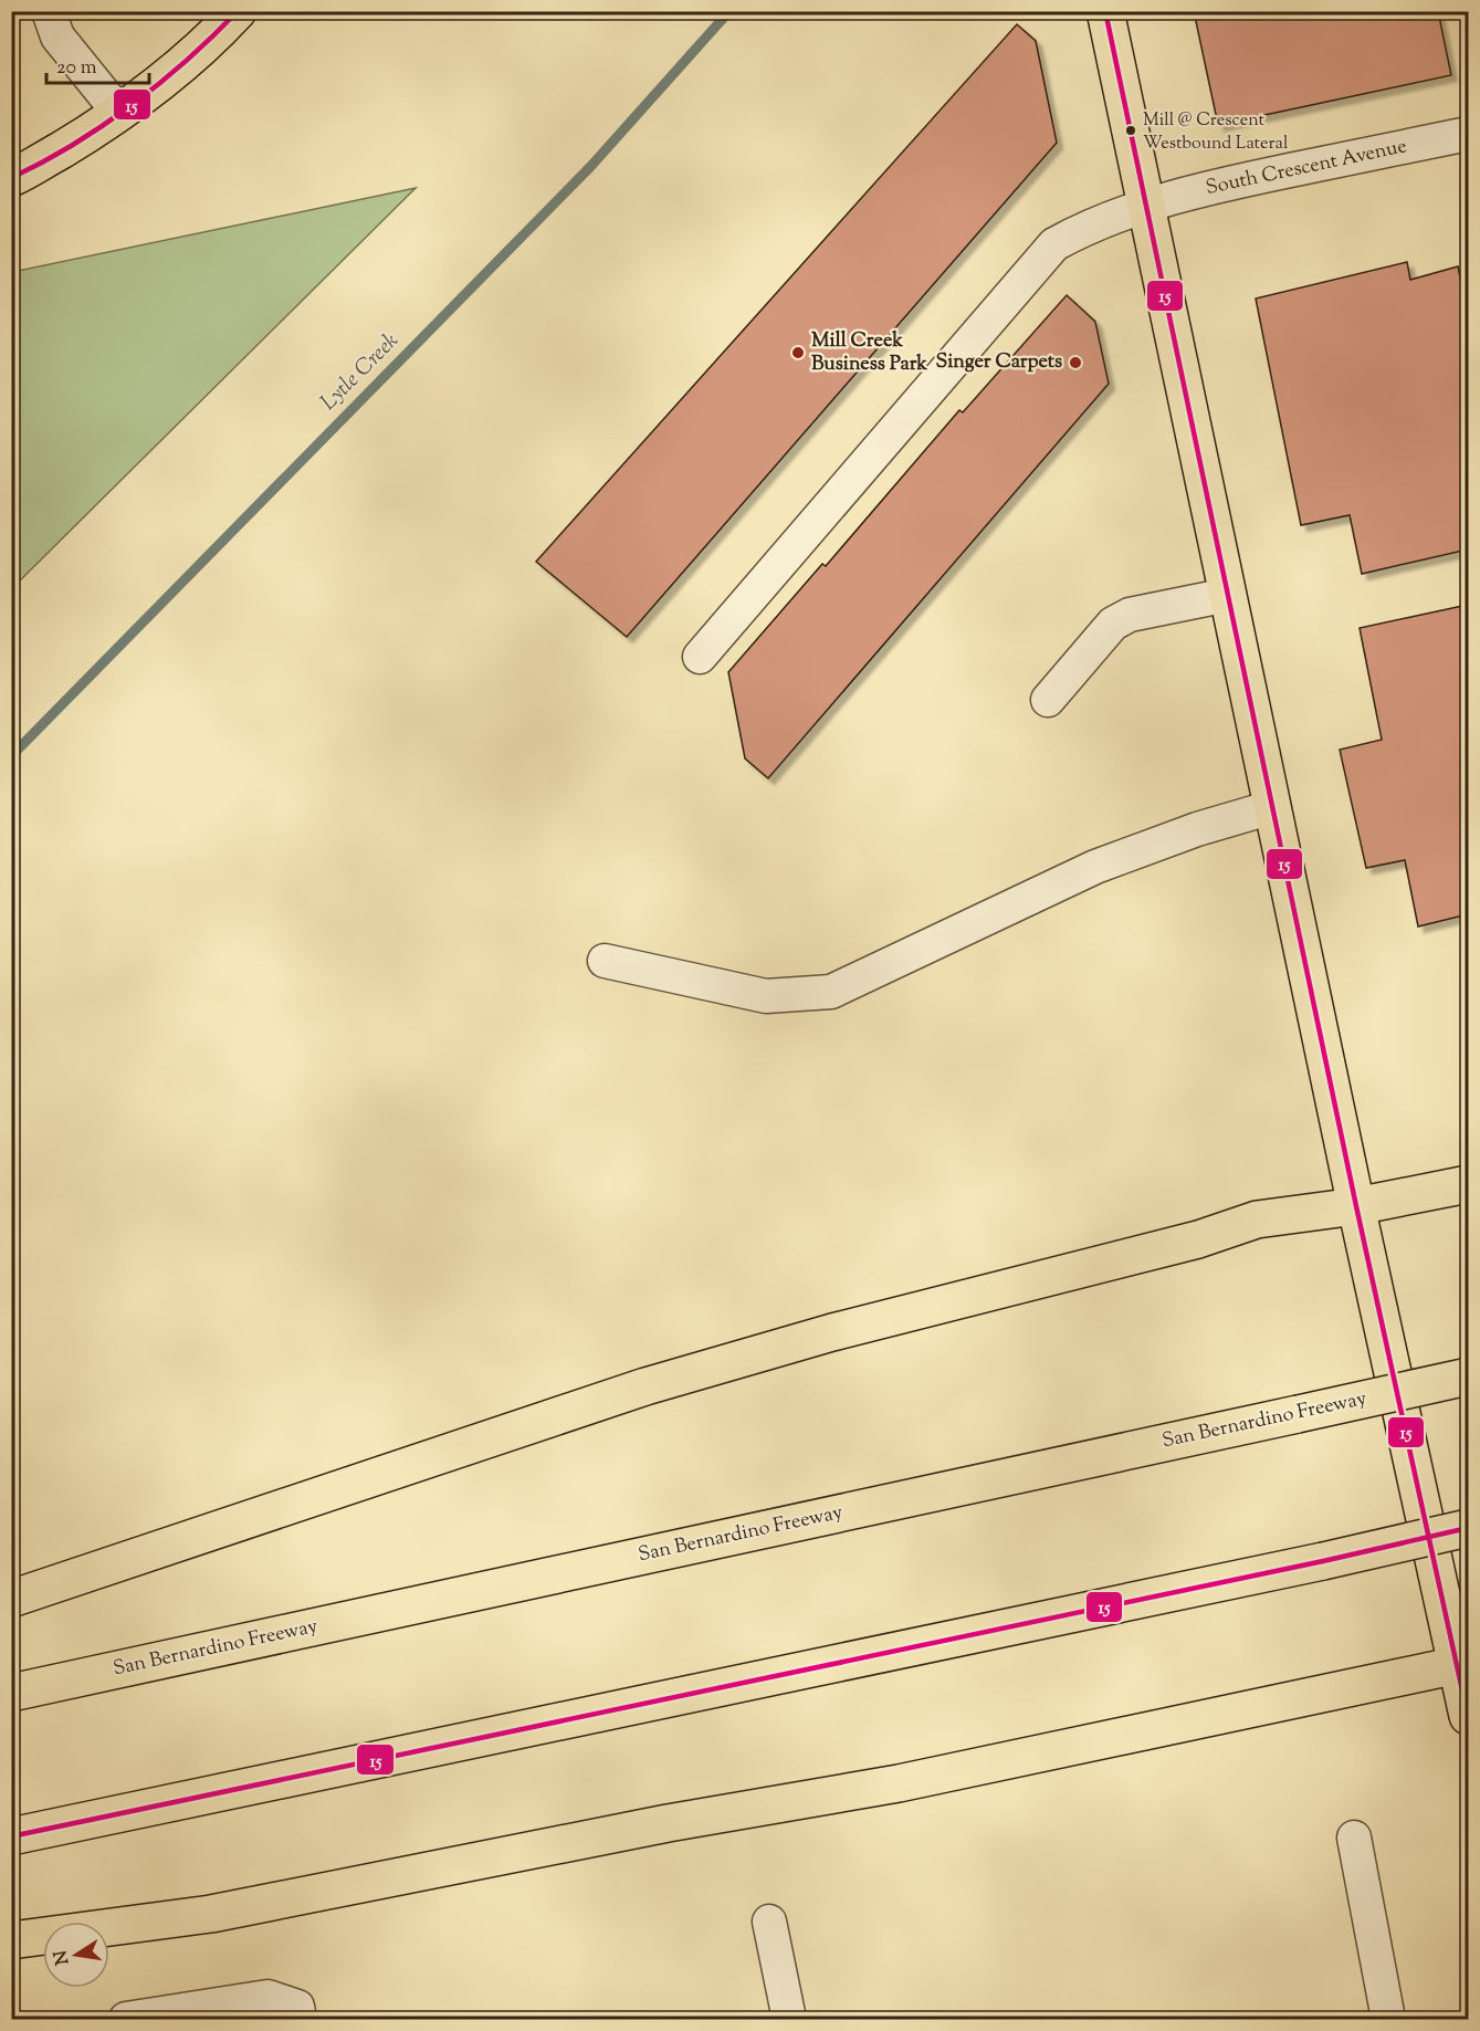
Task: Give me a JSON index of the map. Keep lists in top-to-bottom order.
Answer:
{
  "streets": {
    "main road": ["San Bernardino Freeway"],
    "street": ["South Crescent Avenue"]
  },
  "water": ["Lytle Creek"],
  "places": ["Mill @ Crescent Westbound Lateral", "Mill Creek Business Park", "Singer Carpets"],
  "lines": ["transit line 15"],
  "scale_bar": "20 m",
  "north": "left"
}
